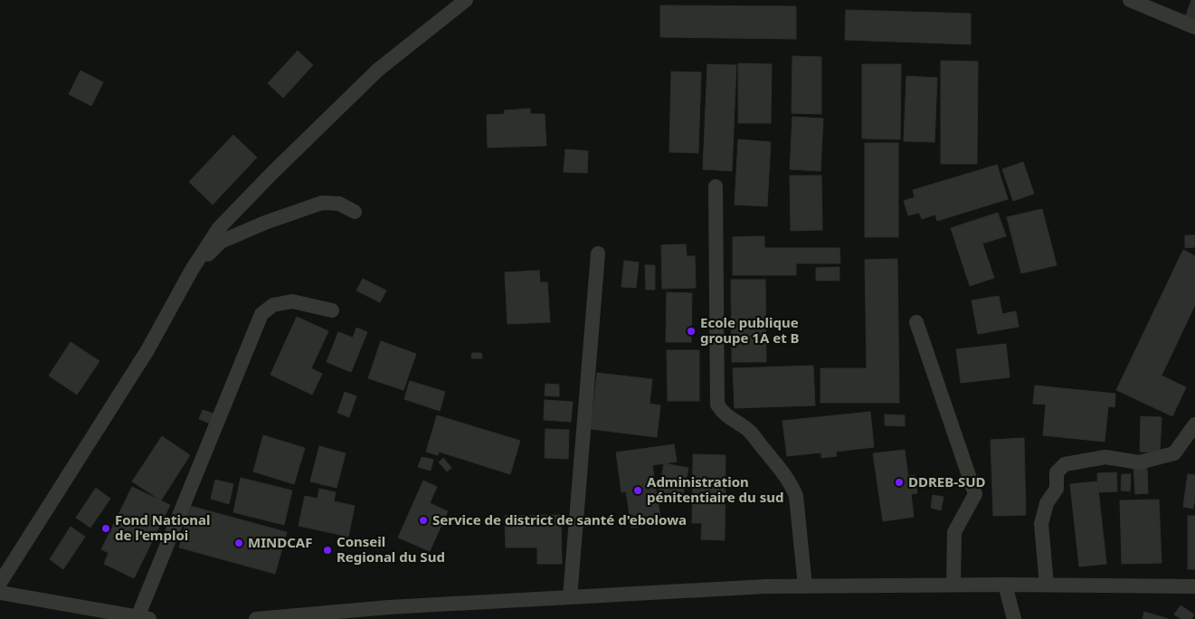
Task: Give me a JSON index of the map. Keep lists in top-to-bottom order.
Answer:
{
  "places": [
    "Ecole publique groupe 1A et B",
    "DDREB-SUD",
    "Administration pénitentiaire du sud",
    "Service de district de santé d'ebolowa",
    "Fond National de l'emploi",
    "MINDCAF",
    "Conseil Regional du Sud"
  ]
}
